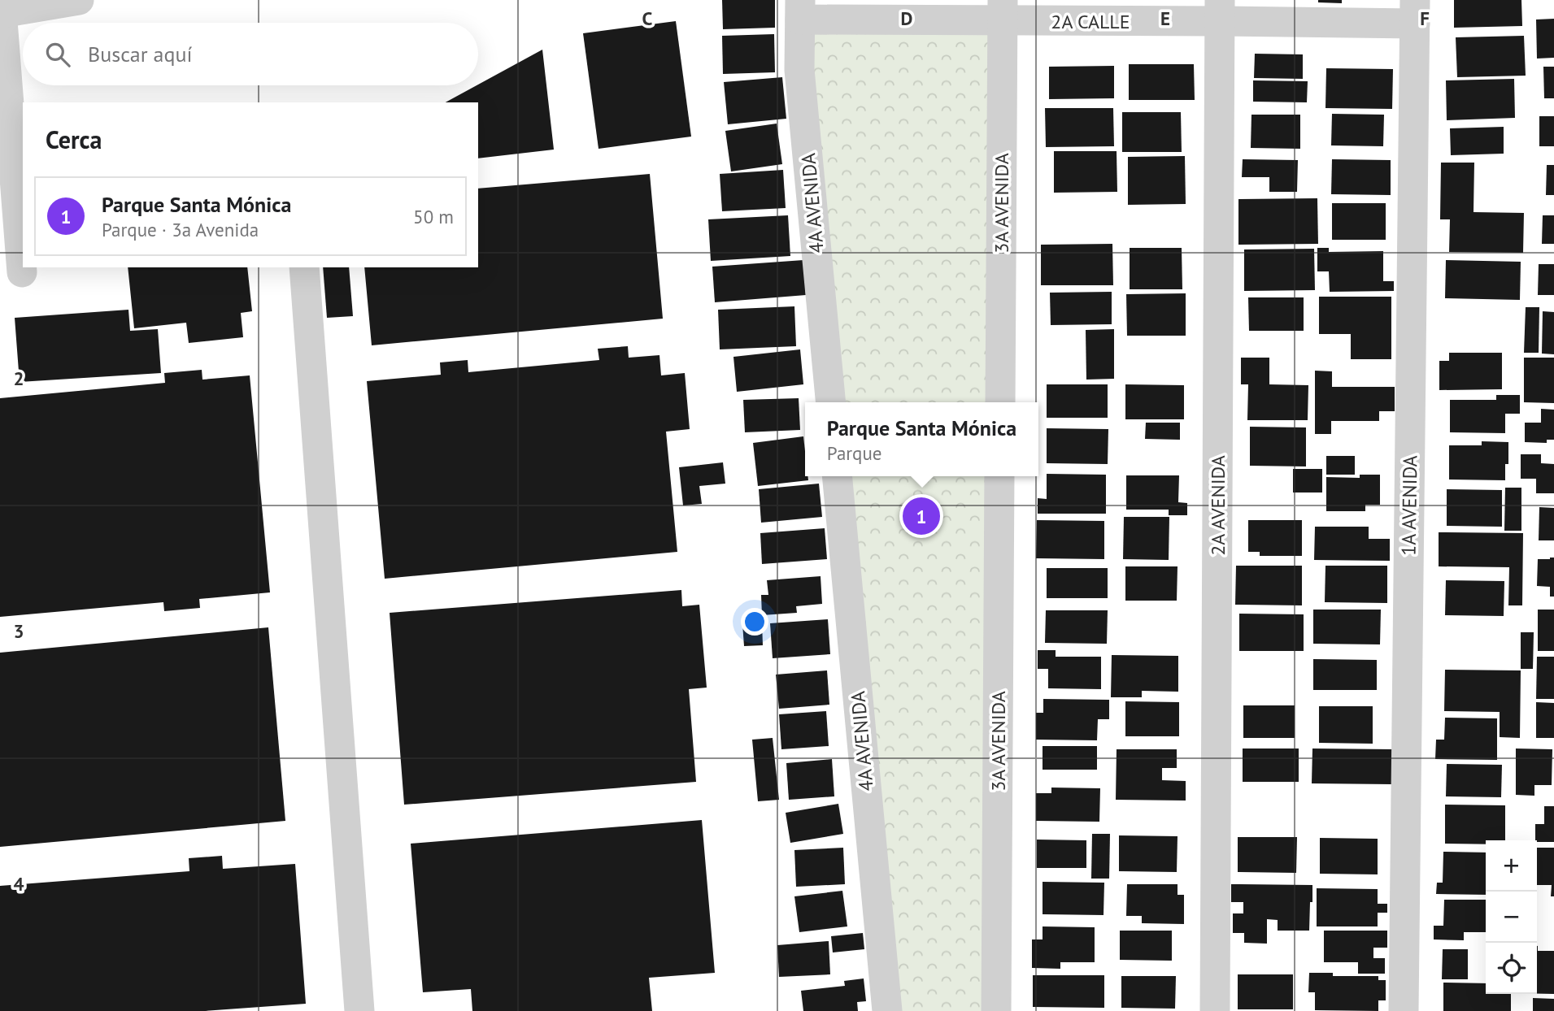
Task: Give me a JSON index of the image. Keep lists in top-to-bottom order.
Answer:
{
  "streets": {
    "street": [
      "2A CALLE",
      "4A AVENIDA",
      "3A AVENIDA",
      "2A AVENIDA",
      "1A AVENIDA"
    ]
  },
  "crossings": [
    ["2A CALLE", "4A AVENIDA"],
    ["2A CALLE", "3A AVENIDA"],
    ["2A CALLE", "2A AVENIDA"],
    ["2A CALLE", "1A AVENIDA"]
  ],
  "page": {
    "search": "Buscar aquí",
    "heading": "Cerca",
    "list": [
      {
        "mark": "1",
        "name": "Parque Santa Mónica",
        "note": "Parque · 3a Avenida",
        "value": "50 m"
      }
    ],
    "popup": ["Parque Santa Mónica", "Parque"],
    "pins": "1",
    "map_buttons": ["+", "−"]
  },
  "grid": {
    "columns": [
      "C",
      "D",
      "E",
      "F"
    ],
    "rows": ["2", "3", "4"]
  }
}
